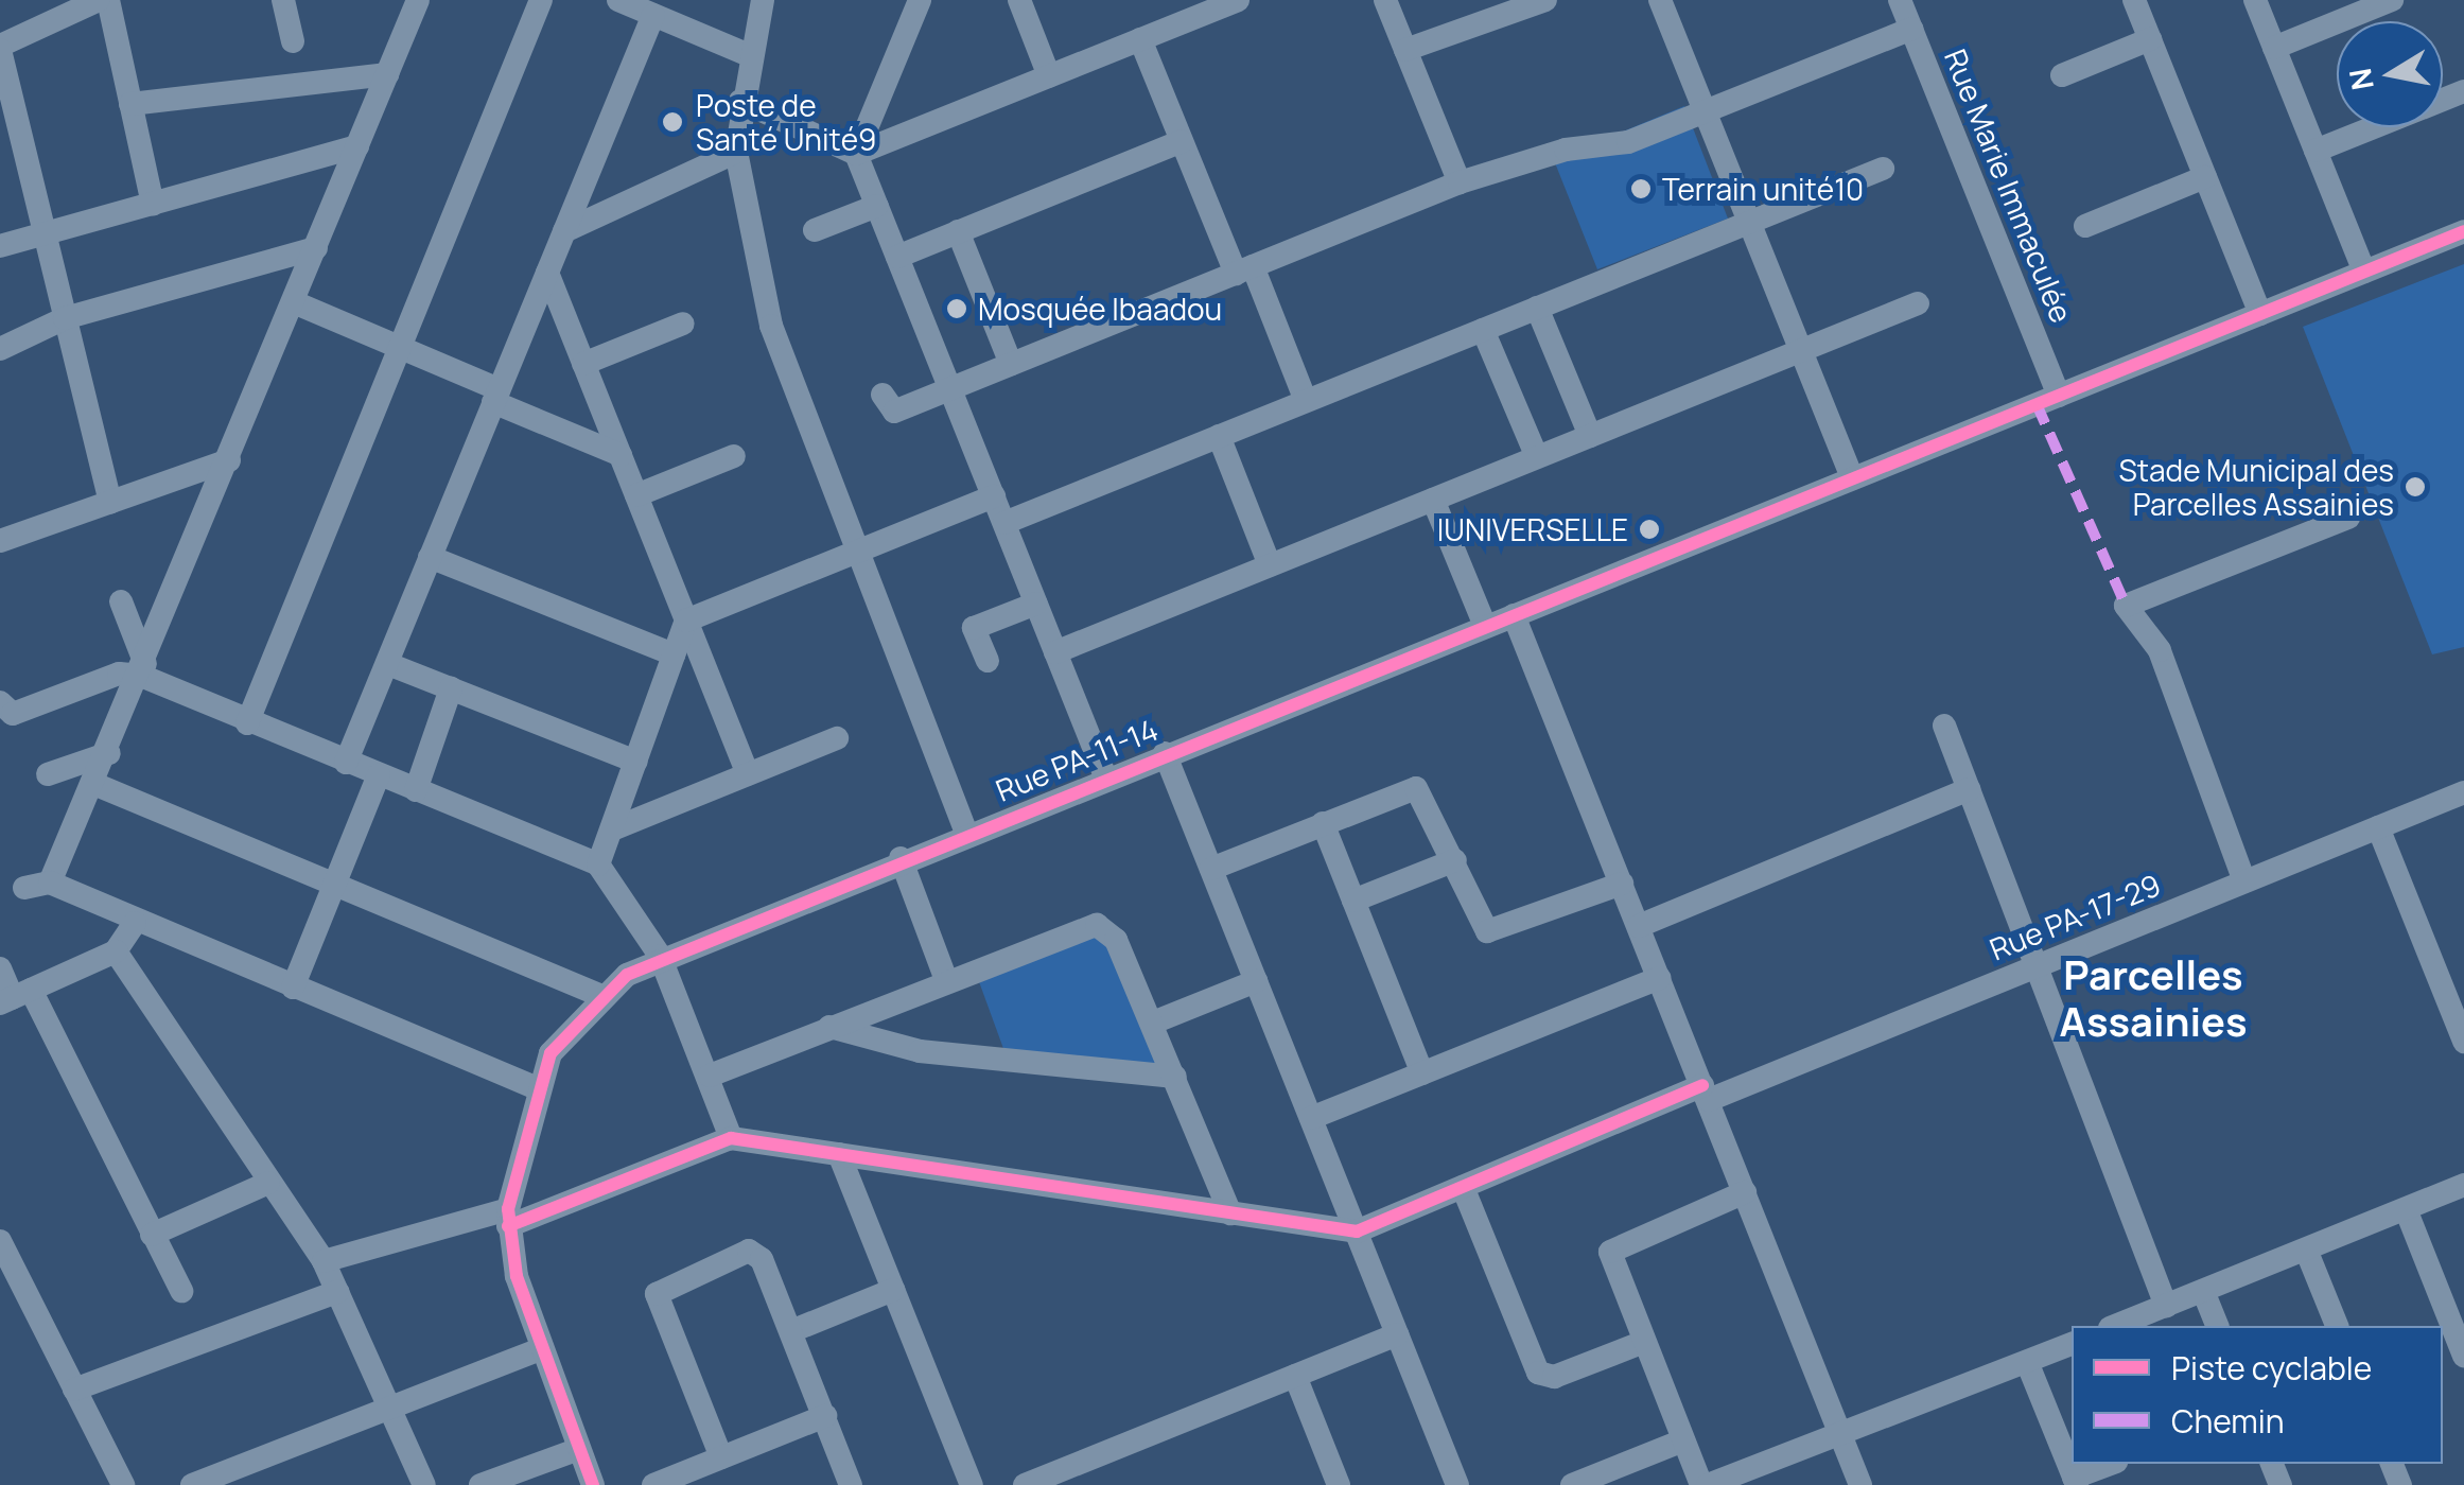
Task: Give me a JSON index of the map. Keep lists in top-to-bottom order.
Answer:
{
  "streets": {
    "street": ["Rue Marie Immaculée", "Rue PA-11-14", "Rue PA-17-29"]
  },
  "crossings": [
    ["Rue Marie Immaculée", "Rue PA-11-14"]
  ],
  "districts": ["Parcelles Assainies"],
  "places": [
    "Poste de Santé Unité9",
    "Terrain unité10",
    "Mosquée Ibaadou",
    "Stade Municipal des Parcelles Assainies",
    "IUNIVERSELLE"
  ],
  "legend": ["Piste cyclable", "Chemin"],
  "north": "left"
}
